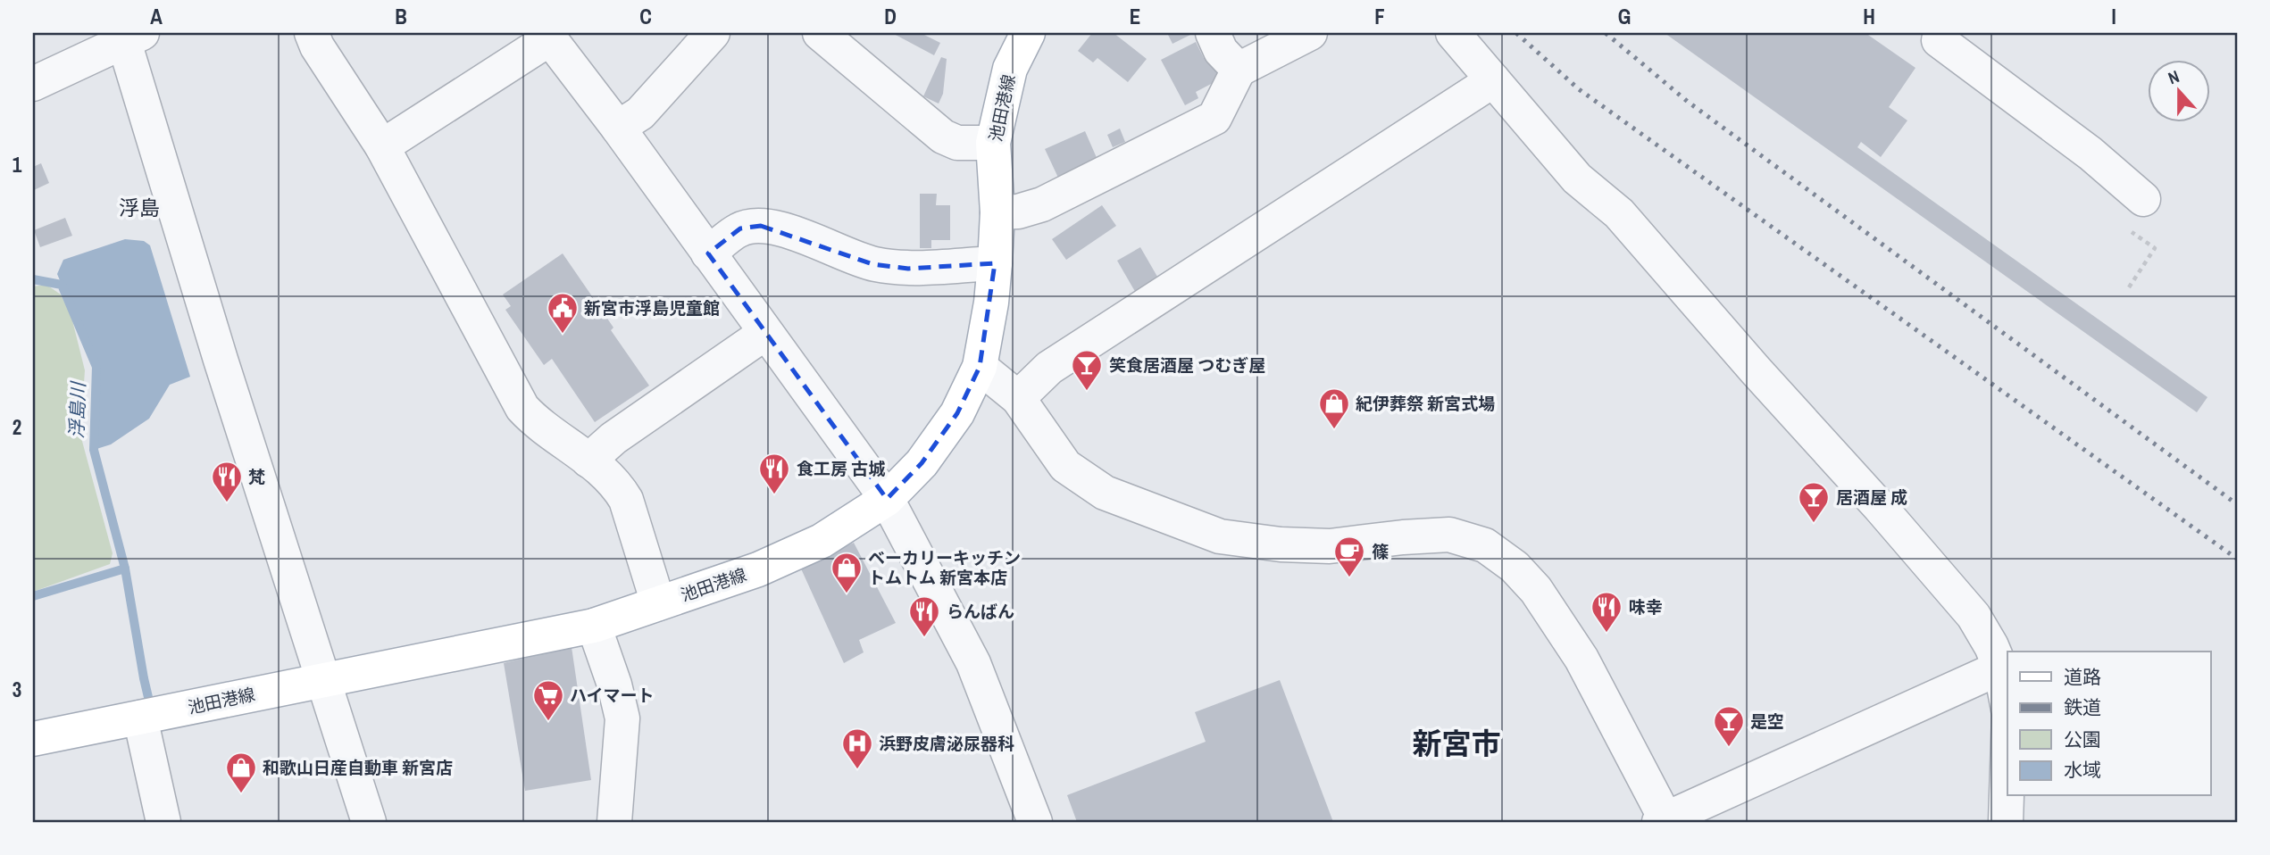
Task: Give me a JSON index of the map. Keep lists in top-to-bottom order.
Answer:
{
  "streets": {
    "main road": ["池田港線"]
  },
  "districts": ["浮島", "新宮市"],
  "water": ["浮島川"],
  "places": {
    "public building": ["新宮市浮島児童館"],
    "bar": ["笑食居酒屋 つむぎ屋", "居酒屋 成", "是空"],
    "shop": ["紀伊葬祭 新宮式場", "ベーカリーキッチン トムトム 新宮本店", "和歌山日産自動車 新宮店"],
    "restaurant": [
      "食工房 古城",
      "梵",
      "味幸",
      "らんばん"
    ],
    "cafe": ["篠"],
    "supermarket": ["ハイマート"],
    "hospital": ["浜野皮膚泌尿器科"]
  },
  "legend": [
    "道路",
    "鉄道",
    "公園",
    "水域"
  ],
  "north": "top",
  "grid": {
    "columns": [
      "A",
      "B",
      "C",
      "D",
      "E",
      "F",
      "G",
      "H",
      "I"
    ],
    "rows": ["1", "2", "3"]
  }
}
